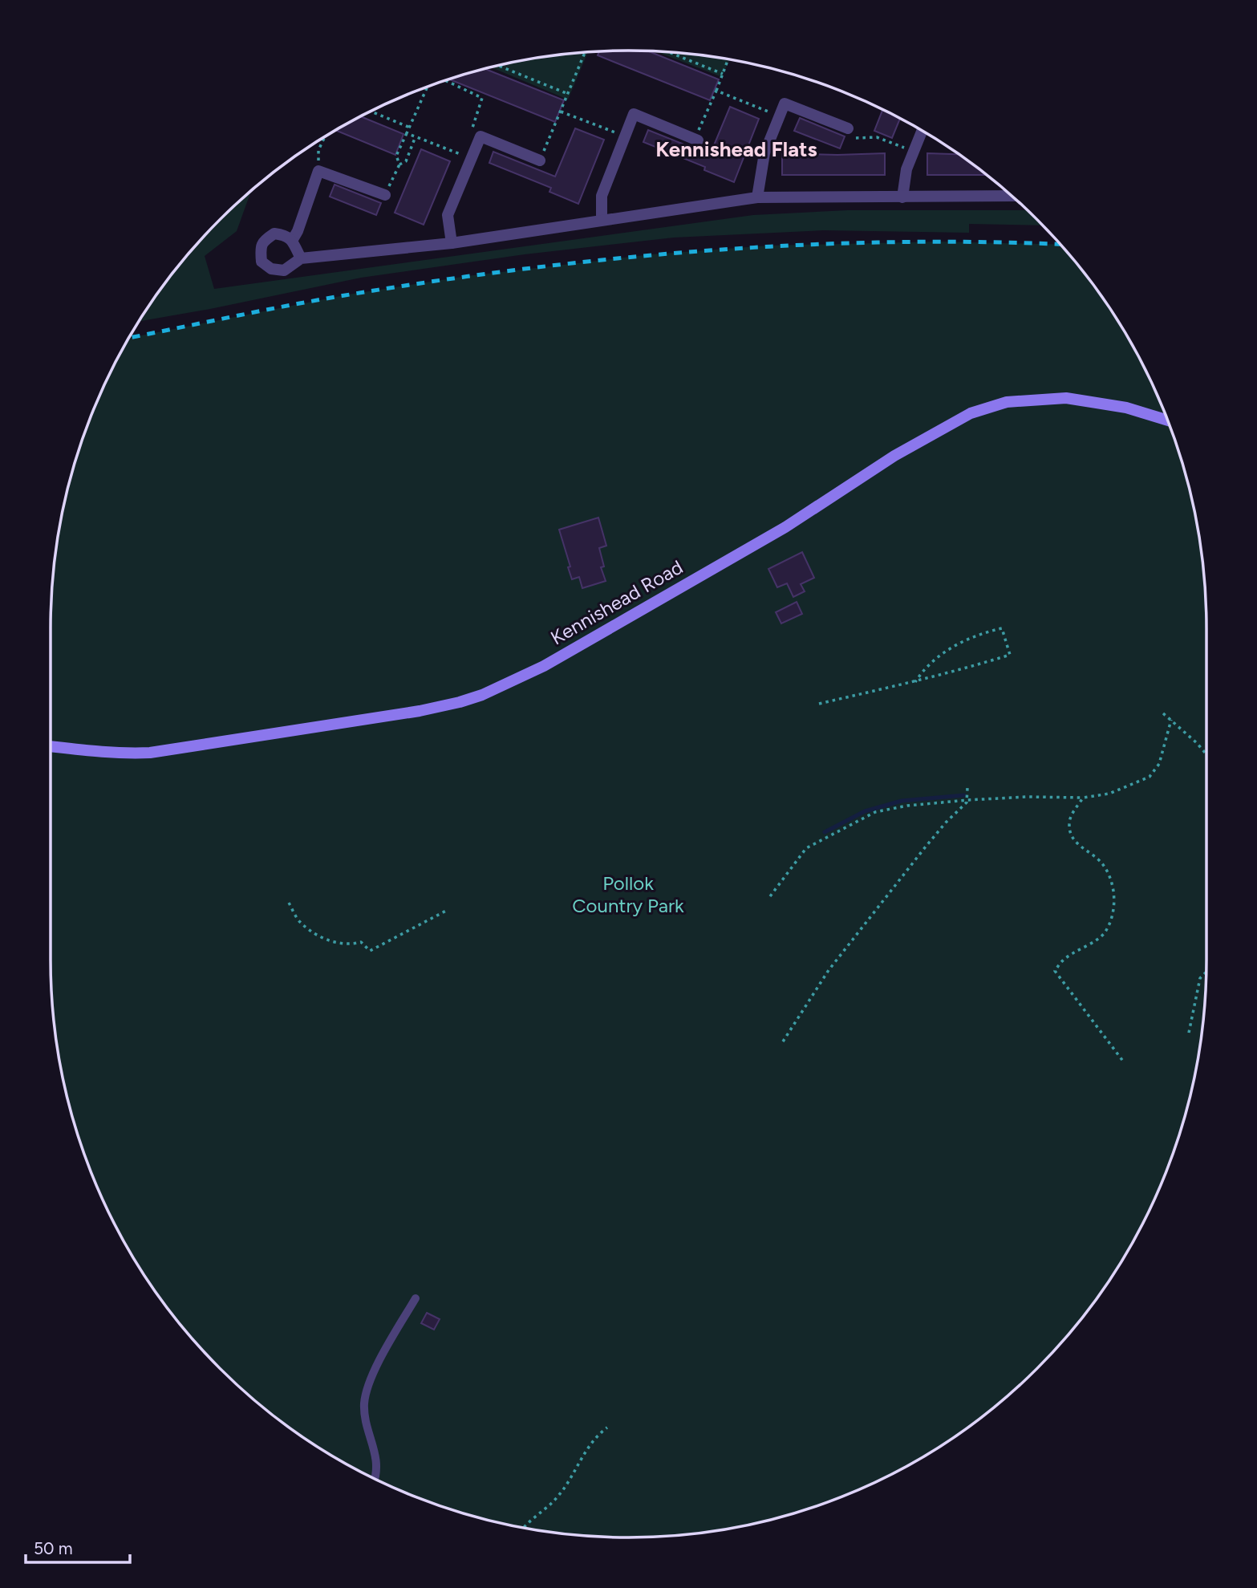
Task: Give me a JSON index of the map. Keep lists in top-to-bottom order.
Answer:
{
  "streets": {
    "street": ["Kennishead Road"]
  },
  "districts": ["Kennishead Flats"],
  "parks": ["Pollok Country Park"],
  "scale_bar": "50 m"
}
